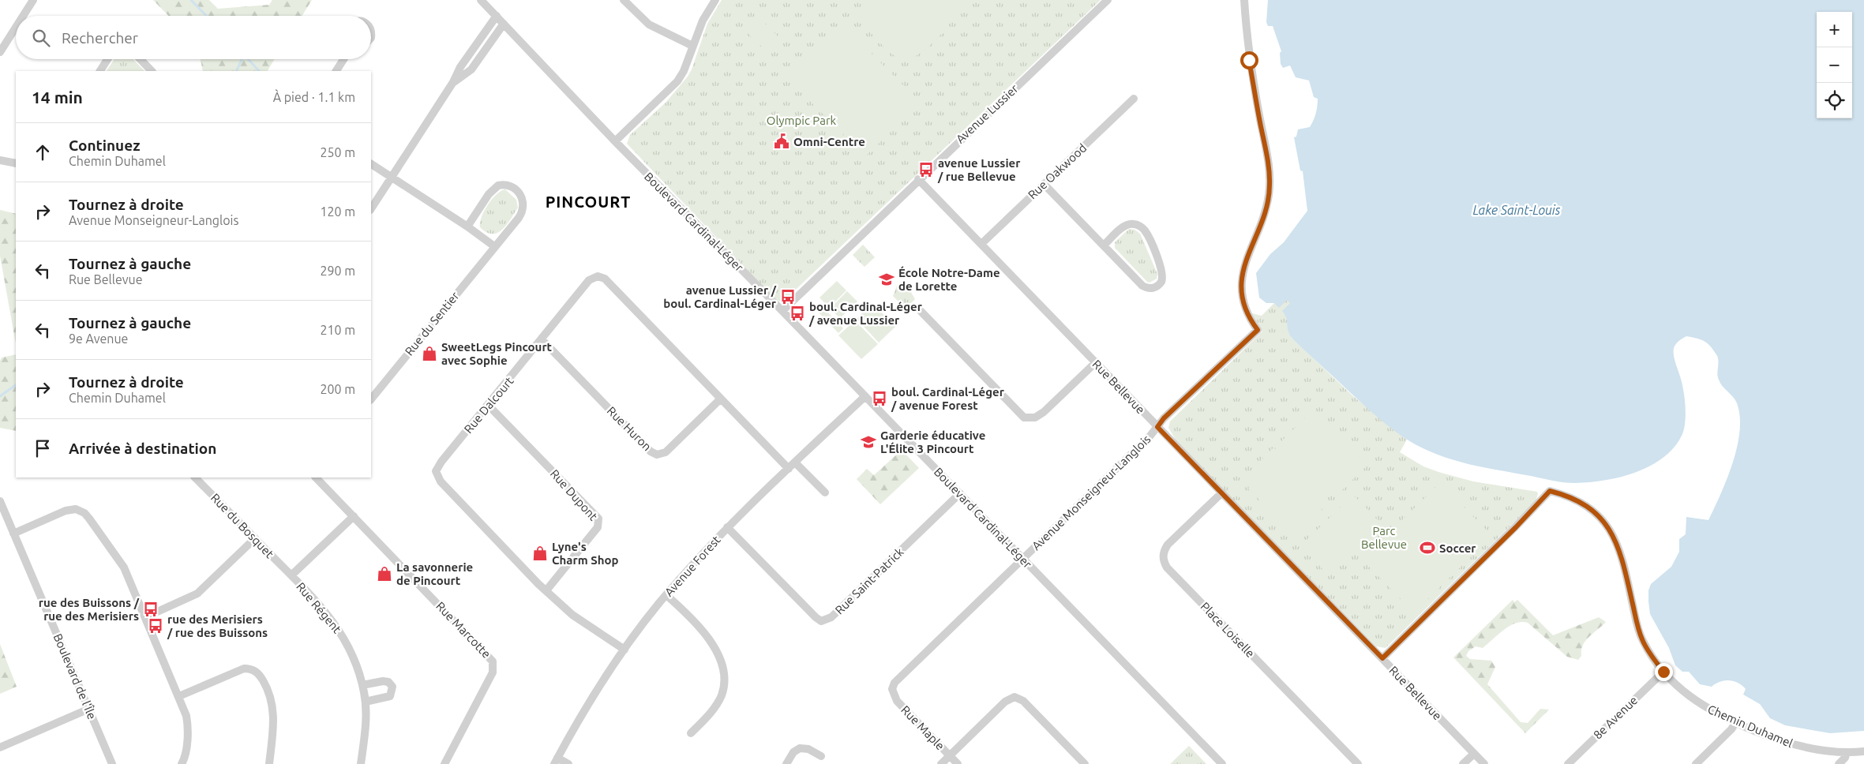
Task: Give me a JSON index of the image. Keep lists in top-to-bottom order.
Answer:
{
  "streets": {
    "street": [
      "Avenue Lussier",
      "Rue Oakwood",
      "Boulevard Cardinal-Léger",
      "Rue du Sentier",
      "Rue Bellevue",
      "Rue Dalcourt",
      "Rue Huron",
      "Avenue Monseigneur-Langlois",
      "Rue Dupont",
      "Rue du Bosquet",
      "Avenue Forest",
      "Rue Saint-Patrick",
      "Rue Régent",
      "Rue Marcotte",
      "Place Loiselle",
      "Boulevard de l'Île",
      "8e Avenue",
      "Chemin Duhamel",
      "Rue Maple"
    ]
  },
  "crossings": [
    ["Avenue Lussier", "Boulevard Cardinal-Léger"],
    ["Avenue Lussier", "Rue Bellevue"],
    ["Rue Oakwood", "Rue Bellevue"],
    ["Boulevard Cardinal-Léger", "Avenue Monseigneur-Langlois"],
    ["Boulevard Cardinal-Léger", "Avenue Forest"],
    ["Boulevard Cardinal-Léger", "Rue Saint-Patrick"],
    ["Rue Bellevue", "Avenue Monseigneur-Langlois"],
    ["Rue Bellevue", "Place Loiselle"],
    ["Rue Bellevue", "Chemin Duhamel"],
    ["Rue Dalcourt", "Rue Huron"],
    ["Rue Dalcourt", "Rue Dupont"],
    ["Rue Dalcourt", "Avenue Forest"],
    ["Avenue Monseigneur-Langlois", "Rue Maple"],
    ["Rue du Bosquet", "Rue Régent"],
    ["Avenue Forest", "Rue Saint-Patrick"],
    ["8e Avenue", "Chemin Duhamel"]
  ],
  "districts": ["PINCOURT"],
  "water": ["Lake Saint-Louis"],
  "parks": ["Olympic Park", "Parc Bellevue"],
  "places": {
    "public building": ["Omni-Centre"],
    "bus stop": [
      "avenue Lussier / rue Bellevue",
      "avenue Lussier / boul. Cardinal-Léger",
      "boul. Cardinal-Léger / avenue Lussier",
      "boul. Cardinal-Léger / avenue Forest",
      "rue des Buissons / rue des Merisiers",
      "rue des Merisiers / rue des Buissons"
    ],
    "school or university": ["École Notre-Dame de Lorette", "Garderie éducative L'Élite 3 Pincourt"],
    "shop": ["SweetLegs Pincourt avec Sophie", "Lyne's Charm Shop", "La savonnerie de Pincourt"],
    "sports": ["Soccer"]
  },
  "page": {
    "map_buttons": ["+", "−"],
    "search": "Rechercher",
    "heading": ["14 min", "À pied · 1.1 km"],
    "list": [
      ["Continuez", "Chemin Duhamel", "250 m"],
      ["Tournez à droite", "Avenue Monseigneur-Langlois", "120 m"],
      ["Tournez à gauche", "Rue Bellevue", "290 m"],
      ["Tournez à gauche", "9e Avenue", "210 m"],
      ["Tournez à droite", "Chemin Duhamel", "200 m"],
      "Arrivée à destination"
    ]
  }
}
